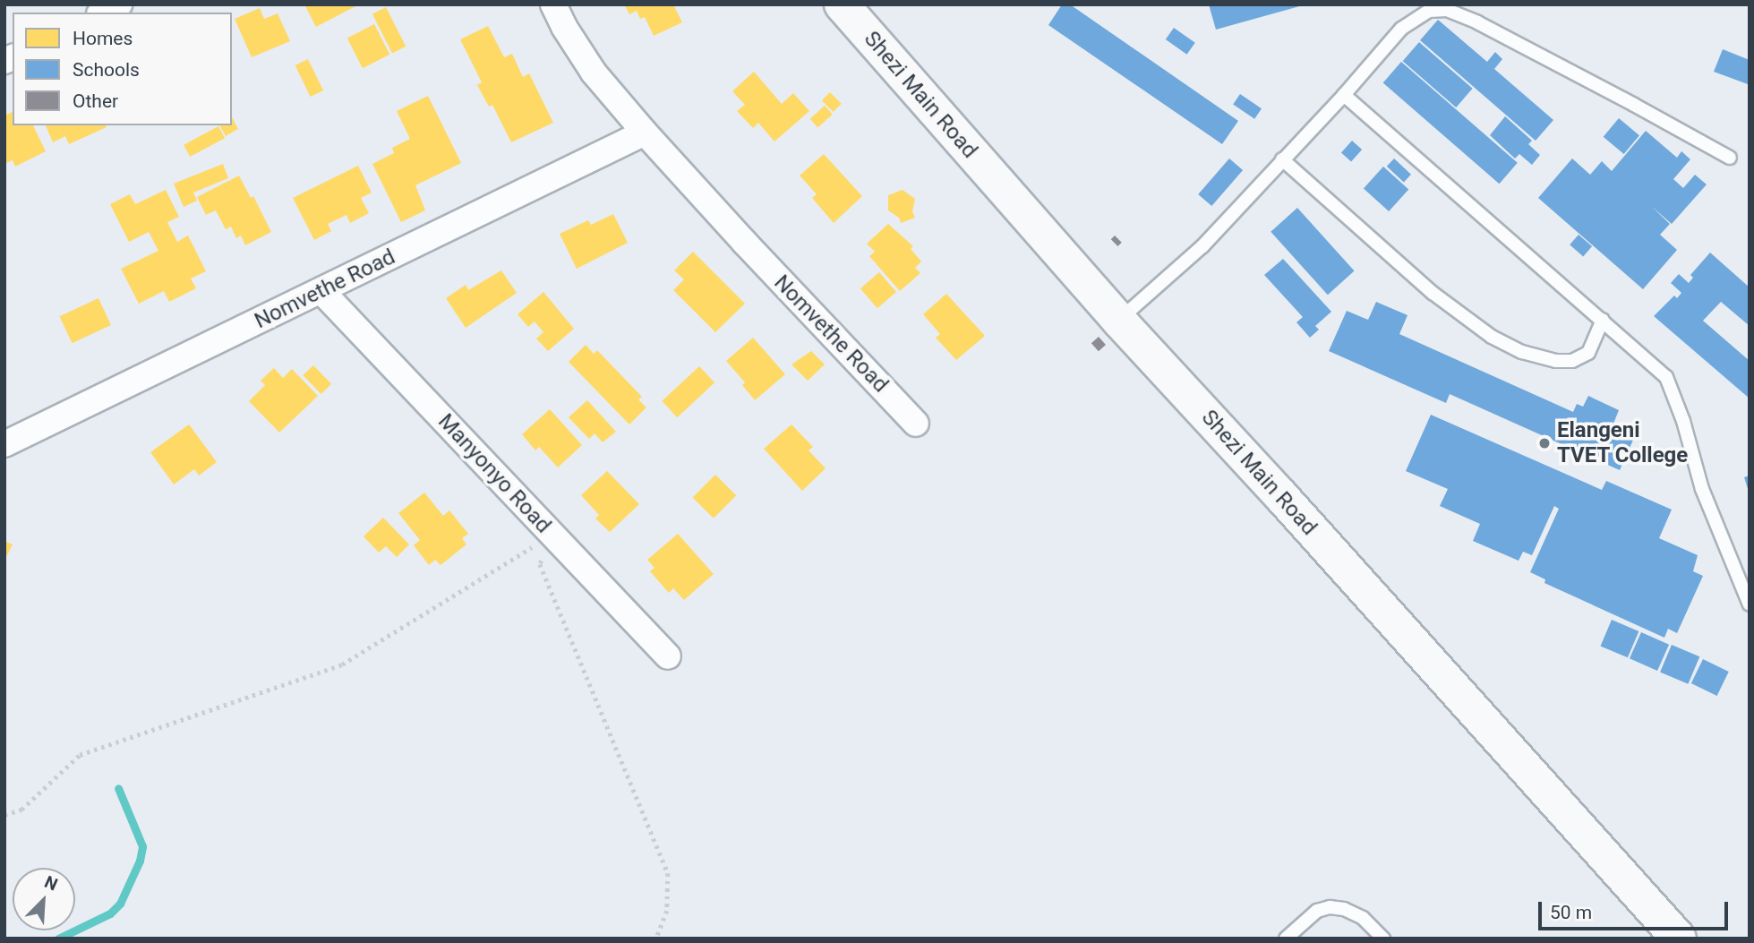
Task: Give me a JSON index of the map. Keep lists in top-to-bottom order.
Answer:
{
  "streets": {
    "street": ["Shezi Main Road", "Nomvethe Road", "Manyonyo Road"]
  },
  "crossings": [
    ["Nomvethe Road", "Manyonyo Road"]
  ],
  "places": ["Elangeni TVET College"],
  "legend": ["Homes", "Schools", "Other"],
  "scale_bar": "50 m",
  "north": "top right"
}
